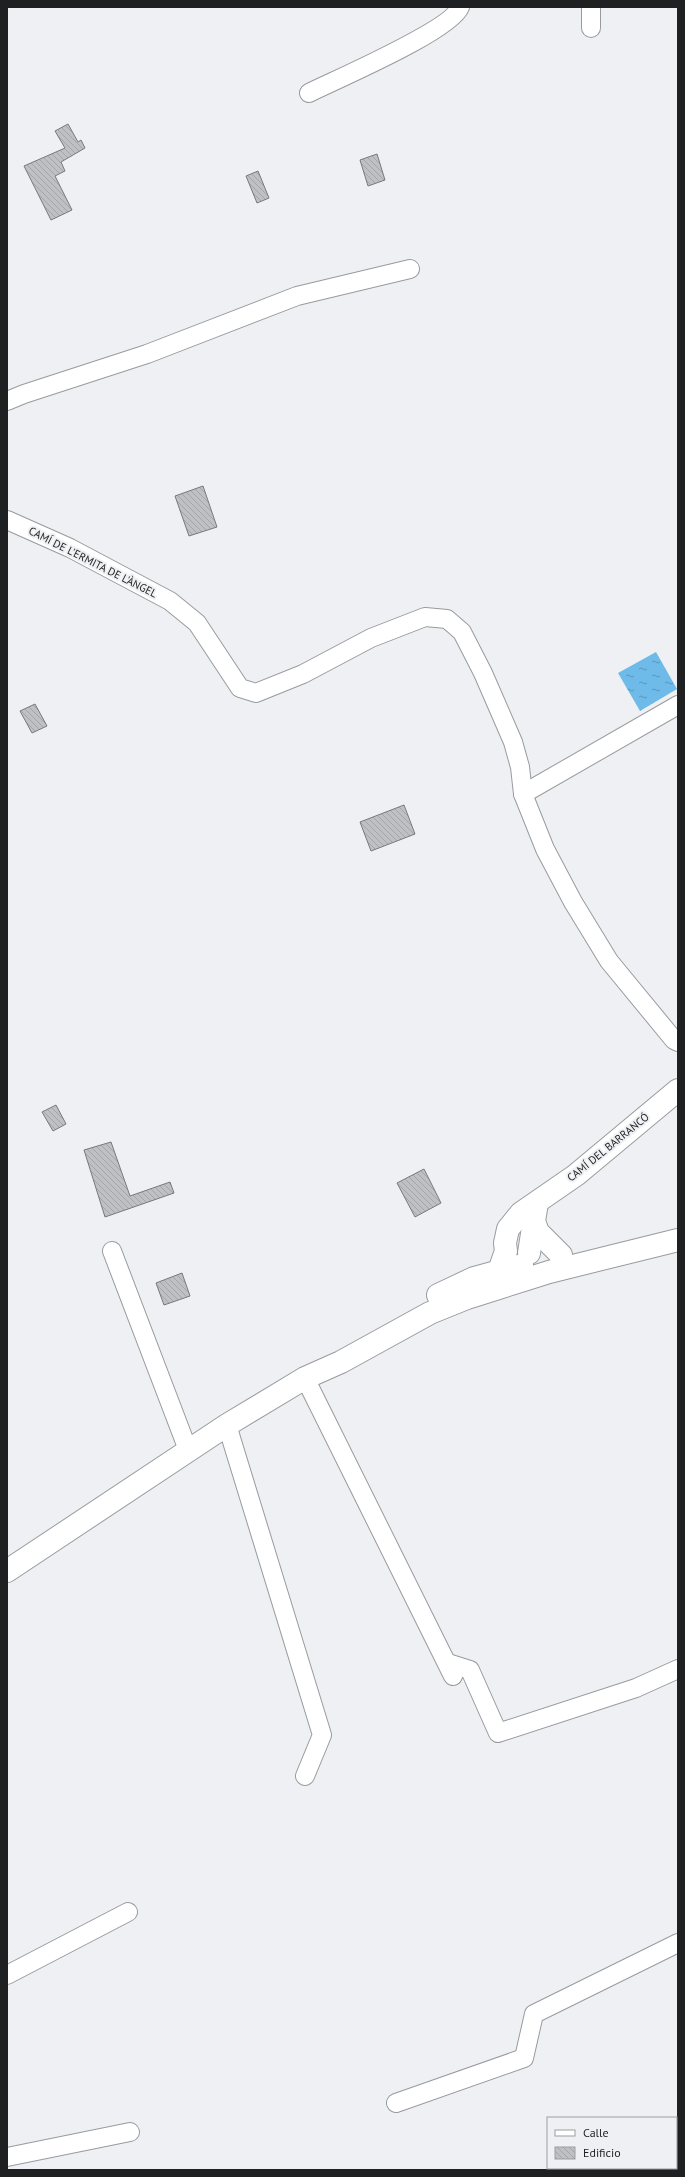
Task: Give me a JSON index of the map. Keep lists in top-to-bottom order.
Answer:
{
  "streets": {
    "main road": ["CAMÍ DEL BARRANCÓ"],
    "street": ["CAMÍ DE L'ERMITA DE L'ÀNGEL"]
  },
  "legend": ["Calle", "Edificio"]
}
